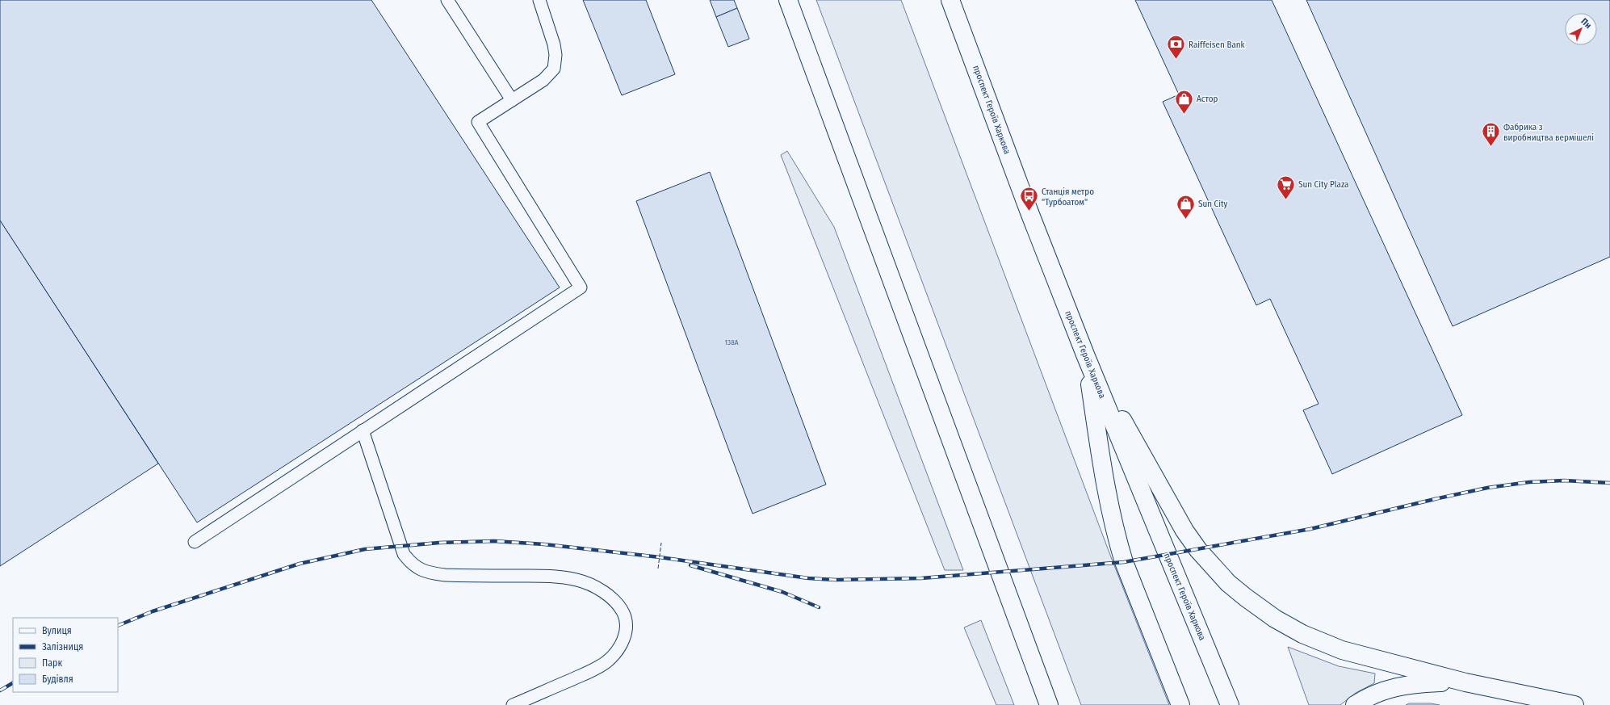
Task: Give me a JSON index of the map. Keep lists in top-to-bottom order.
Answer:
{
  "streets": {
    "main road": ["проспект Героїв Харкова"]
  },
  "places": {
    "bank": ["Raiffeisen Bank"],
    "shop": ["Астор", "Sun City"],
    "building": ["Фабрика з виробництва вермішелі"],
    "supermarket": ["Sun City Plaza"],
    "bus stop": ["Станція метро \"Турбоатом\""]
  },
  "house_numbers": ["138А"],
  "legend": [
    "Вулиця",
    "Залізниця",
    "Парк",
    "Будівля"
  ],
  "north": "top right"
}
